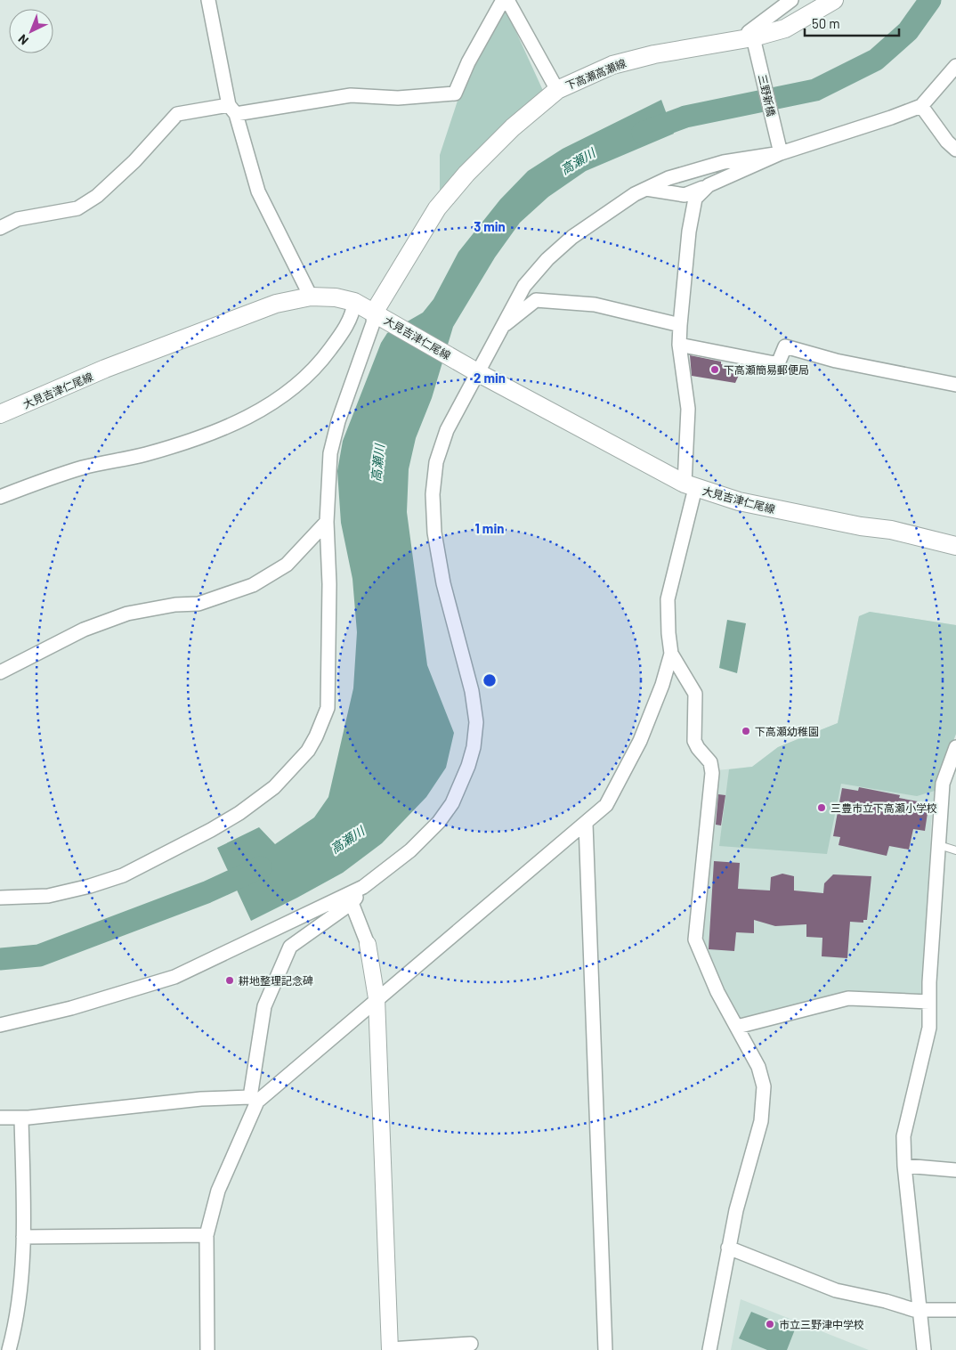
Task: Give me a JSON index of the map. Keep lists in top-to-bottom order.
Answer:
{
  "streets": {
    "main road": ["下高瀬高瀬線", "大見吉津仁尾線"],
    "street": ["三野新橋"]
  },
  "crossings": [
    ["下高瀬高瀬線", "三野新橋"],
    ["下高瀬高瀬線", "大見吉津仁尾線"]
  ],
  "water": ["高瀬川"],
  "places": [
    "下高瀬簡易郵便局",
    "下高瀬幼稚園",
    "三豊市立下高瀬小学校",
    "耕地整理記念碑",
    "市立三野津中学校"
  ],
  "scale_bar": "50 m",
  "north": "bottom left",
  "rings": ["3 min", "2 min", "1 min"]
}
